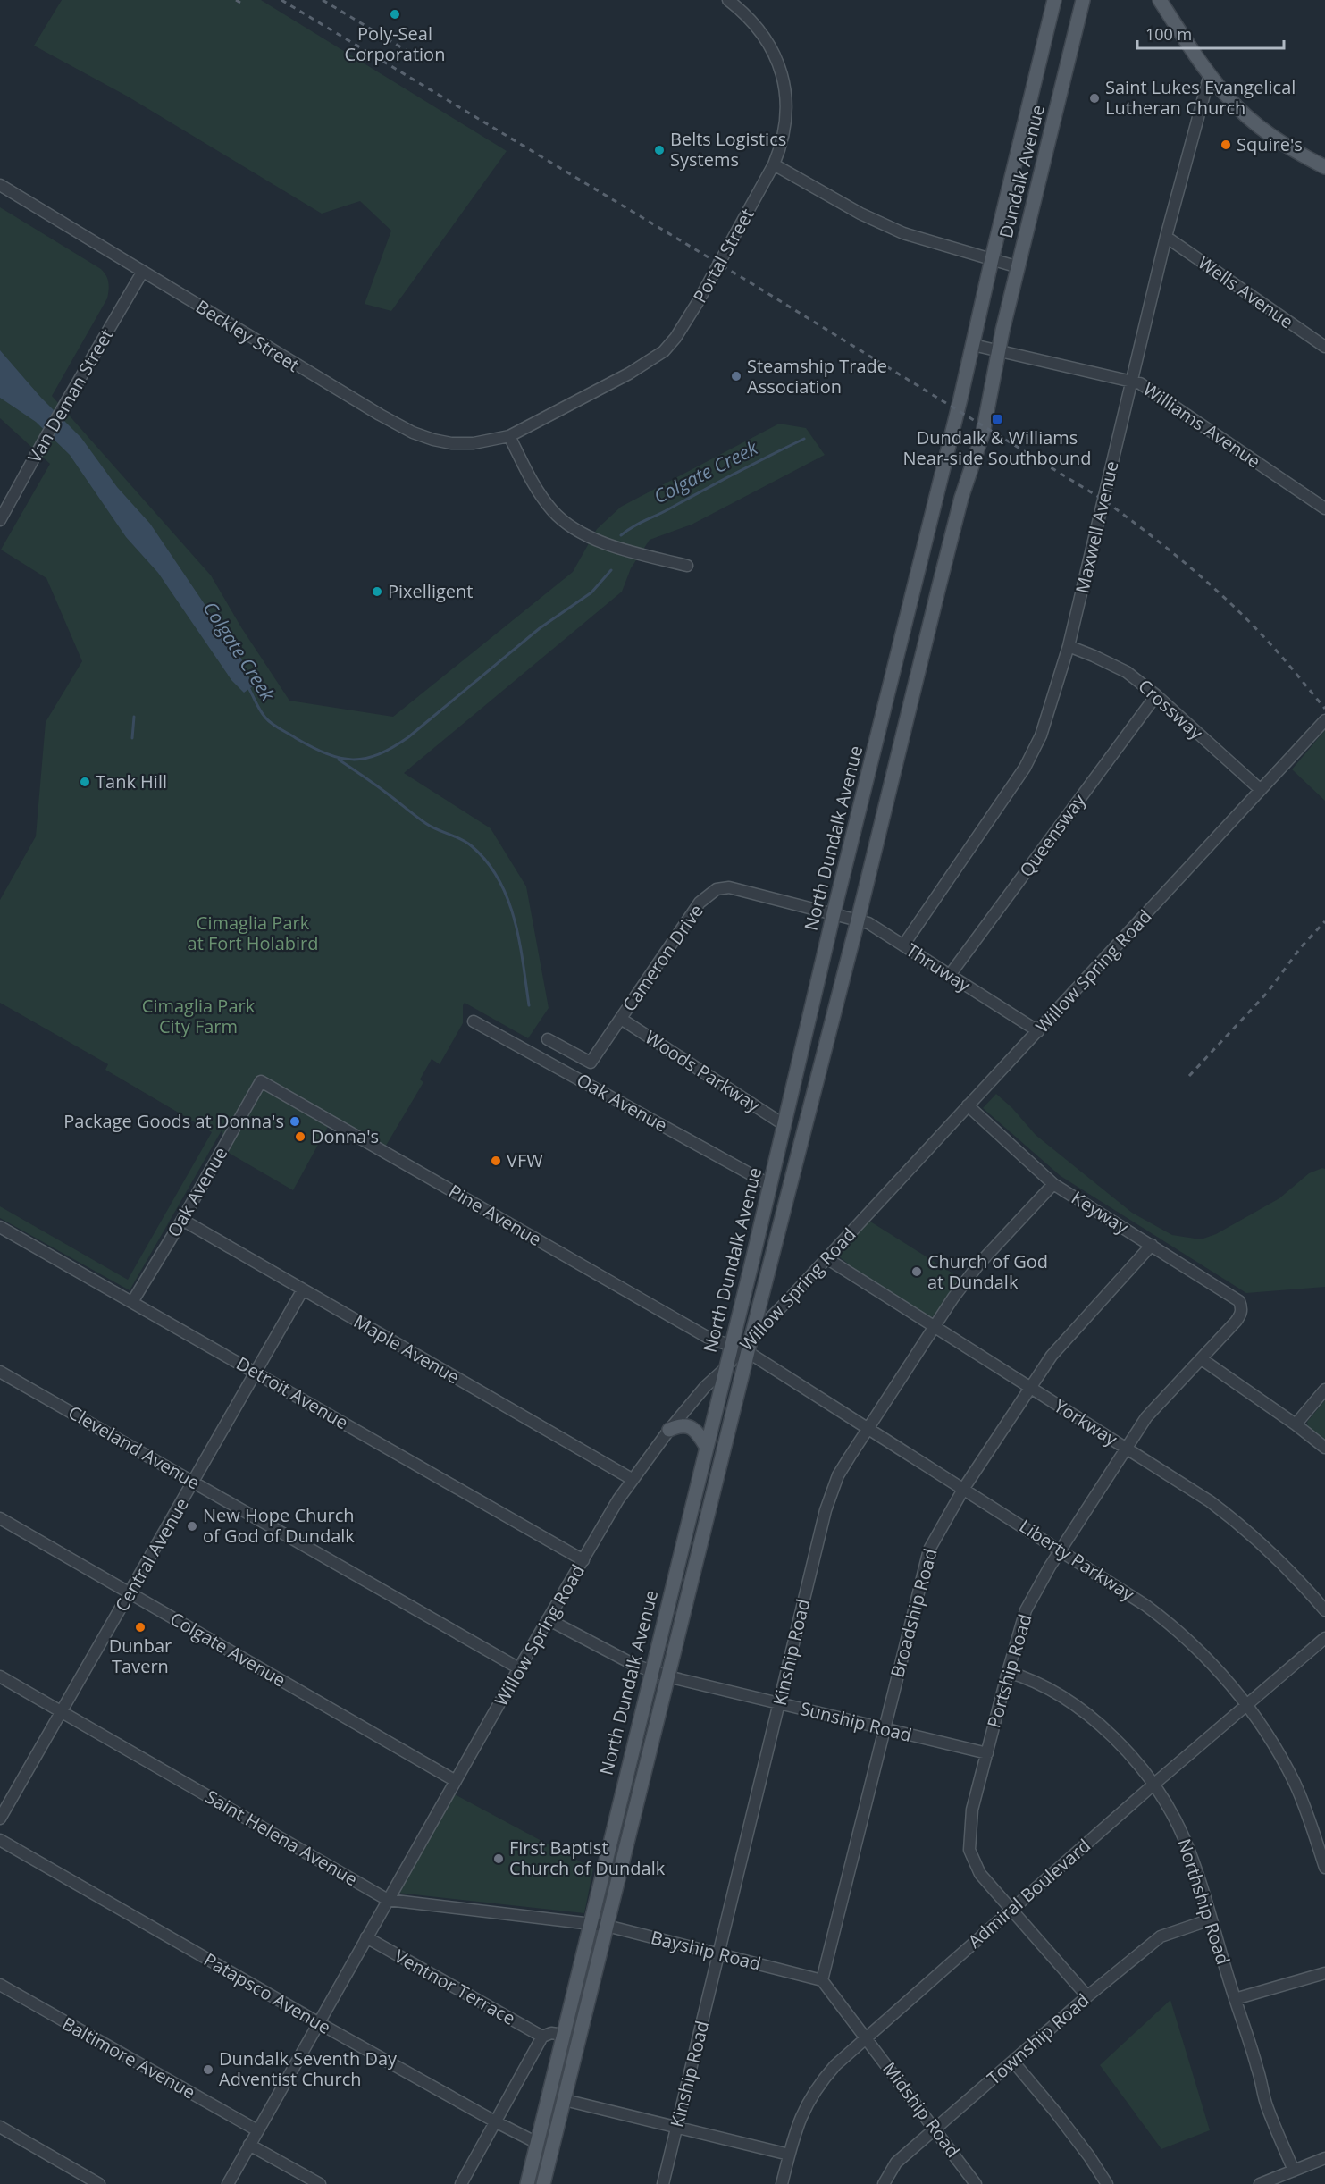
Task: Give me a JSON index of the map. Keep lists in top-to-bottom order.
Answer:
{
  "streets": {
    "main road": ["Dundalk Avenue", "North Dundalk Avenue"],
    "street": [
      "Portal Street",
      "Wells Avenue",
      "Beckley Street",
      "Van Deman Street",
      "Williams Avenue",
      "Maxwell Avenue",
      "Crossway",
      "Queensway",
      "Cameron Drive",
      "Thruway",
      "Willow Spring Road",
      "Woods Parkway",
      "Oak Avenue",
      "Keyway",
      "Pine Avenue",
      "Maple Avenue",
      "Detroit Avenue",
      "Yorkway",
      "Cleveland Avenue",
      "Central Avenue",
      "Liberty Parkway",
      "Broadship Road",
      "Colgate Avenue",
      "Kinship Road",
      "Portship Road",
      "Sunship Road",
      "Saint Helena Avenue",
      "Admiral Boulevard",
      "Northship Road",
      "Bayship Road",
      "Ventnor Terrace",
      "Patapsco Avenue",
      "Township Road",
      "Baltimore Avenue",
      "Midship Road"
    ]
  },
  "crossings": [
    ["Dundalk Avenue", "Williams Avenue"],
    ["Dundalk Avenue", "North Dundalk Avenue"],
    ["Portal Street", "Beckley Street"],
    ["Wells Avenue", "Maxwell Avenue"],
    ["Beckley Street", "Van Deman Street"],
    ["Williams Avenue", "Maxwell Avenue"],
    ["Williams Avenue", "North Dundalk Avenue"],
    ["Maxwell Avenue", "Crossway"],
    ["Maxwell Avenue", "Thruway"],
    ["Crossway", "Queensway"],
    ["Crossway", "Willow Spring Road"],
    ["Queensway", "Thruway"],
    ["North Dundalk Avenue", "Cameron Drive"],
    ["North Dundalk Avenue", "Thruway"],
    ["North Dundalk Avenue", "Willow Spring Road"],
    ["North Dundalk Avenue", "Woods Parkway"],
    ["North Dundalk Avenue", "Oak Avenue"],
    ["North Dundalk Avenue", "Pine Avenue"],
    ["North Dundalk Avenue", "Liberty Parkway"],
    ["North Dundalk Avenue", "Sunship Road"],
    ["North Dundalk Avenue", "Saint Helena Avenue"],
    ["North Dundalk Avenue", "Bayship Road"],
    ["North Dundalk Avenue", "Patapsco Avenue"],
    ["Cameron Drive", "Thruway"],
    ["Cameron Drive", "Woods Parkway"],
    ["Thruway", "Willow Spring Road"],
    ["Willow Spring Road", "Keyway"],
    ["Willow Spring Road", "Maple Avenue"],
    ["Willow Spring Road", "Detroit Avenue"],
    ["Willow Spring Road", "Yorkway"],
    ["Willow Spring Road", "Cleveland Avenue"],
    ["Willow Spring Road", "Colgate Avenue"],
    ["Willow Spring Road", "Sunship Road"],
    ["Willow Spring Road", "Saint Helena Avenue"],
    ["Willow Spring Road", "Ventnor Terrace"],
    ["Willow Spring Road", "Patapsco Avenue"],
    ["Willow Spring Road", "Baltimore Avenue"],
    ["Oak Avenue", "Pine Avenue"],
    ["Oak Avenue", "Maple Avenue"],
    ["Oak Avenue", "Detroit Avenue"],
    ["Keyway", "Broadship Road"],
    ["Keyway", "Kinship Road"],
    ["Keyway", "Portship Road"],
    ["Pine Avenue", "Liberty Parkway"],
    ["Maple Avenue", "Central Avenue"],
    ["Detroit Avenue", "Central Avenue"],
    ["Yorkway", "Broadship Road"],
    ["Yorkway", "Kinship Road"],
    ["Yorkway", "Portship Road"],
    ["Cleveland Avenue", "Central Avenue"],
    ["Central Avenue", "Colgate Avenue"],
    ["Central Avenue", "Saint Helena Avenue"],
    ["Liberty Parkway", "Broadship Road"],
    ["Liberty Parkway", "Kinship Road"],
    ["Liberty Parkway", "Portship Road"],
    ["Liberty Parkway", "Admiral Boulevard"],
    ["Broadship Road", "Sunship Road"],
    ["Broadship Road", "Bayship Road"],
    ["Broadship Road", "Midship Road"],
    ["Kinship Road", "Sunship Road"],
    ["Kinship Road", "Bayship Road"],
    ["Portship Road", "Sunship Road"],
    ["Portship Road", "Admiral Boulevard"],
    ["Portship Road", "Northship Road"],
    ["Portship Road", "Township Road"],
    ["Saint Helena Avenue", "Bayship Road"],
    ["Admiral Boulevard", "Northship Road"],
    ["Admiral Boulevard", "Midship Road"],
    ["Northship Road", "Township Road"],
    ["Bayship Road", "Midship Road"],
    ["Township Road", "Midship Road"]
  ],
  "water": ["Colgate Creek"],
  "parks": ["Cimaglia Park at Fort Holabird", "Cimaglia Park City Farm"],
  "places": {
    "other": [
      "Poly-Seal Corporation",
      "Saint Lukes Evangelical Lutheran Church",
      "Squire's",
      "Belts Logistics Systems",
      "Steamship Trade Association",
      "Pixelligent",
      "Tank Hill",
      "Package Goods at Donna's",
      "Donna's",
      "VFW",
      "Church of God at Dundalk",
      "New Hope Church of God of Dundalk",
      "Dunbar Tavern",
      "First Baptist Church of Dundalk",
      "Dundalk Seventh Day Adventist Church"
    ],
    "transit": ["Dundalk & Williams Near-side Southbound"]
  },
  "scale_bar": "100 m"
}
